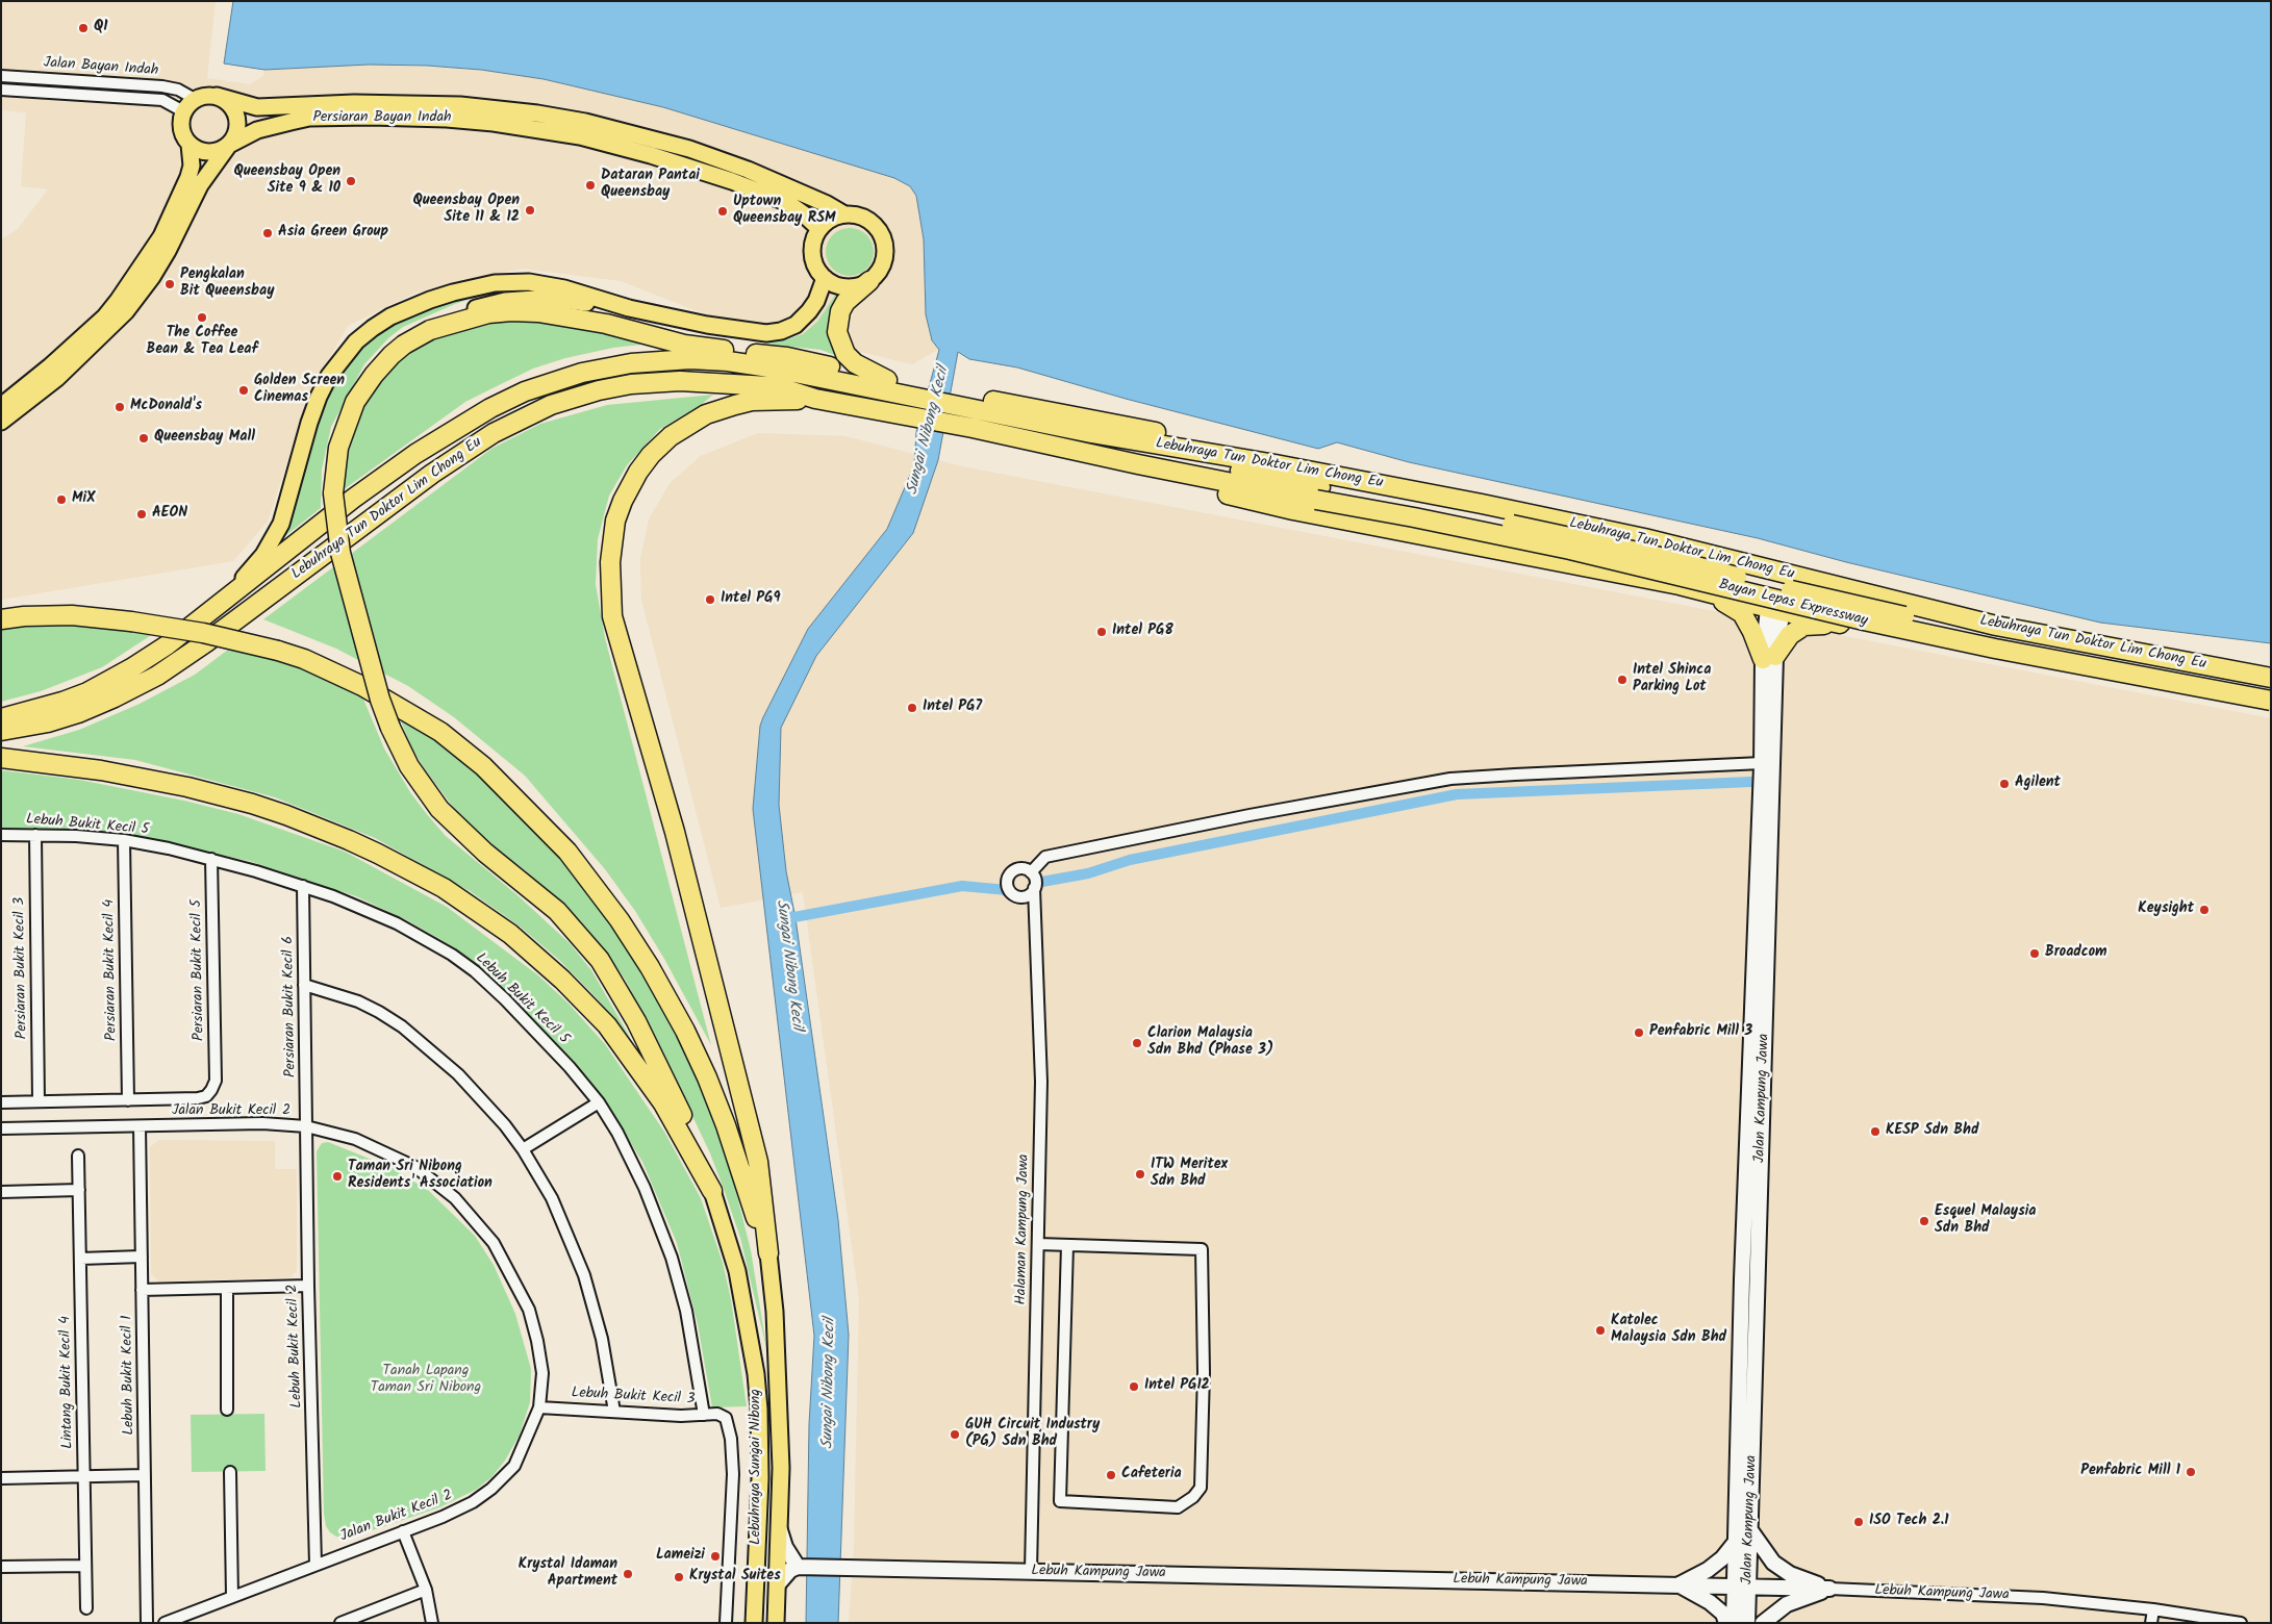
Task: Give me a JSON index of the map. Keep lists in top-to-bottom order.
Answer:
{
  "streets": {
    "highway": ["Lebuhraya Tun Doktor Lim Chong Eu", "Bayan Lepas Expressway"],
    "main road": ["Persiaran Bayan Indah", "Lebuhraya Sungai Nibong"],
    "street": [
      "Jalan Bayan Indah",
      "Lebuh Bukit Kecil 5",
      "Persiaran Bukit Kecil 3",
      "Persiaran Bukit Kecil 4",
      "Persiaran Bukit Kecil 5",
      "Persiaran Bukit Kecil 6",
      "Jalan Kampung Jawa",
      "Jalan Bukit Kecil 2",
      "Halaman Kampung Jawa",
      "Lebuh Bukit Kecil 2",
      "Lebuh Bukit Kecil 1",
      "Lintang Bukit Kecil 4",
      "Lebuh Bukit Kecil 3",
      "Lebuh Kampung Jawa"
    ]
  },
  "crossings": [
    ["Jalan Bayan Indah", "Persiaran Bayan Indah"],
    ["Lebuhraya Tun Doktor Lim Chong Eu", "Bayan Lepas Expressway"],
    ["Lebuhraya Tun Doktor Lim Chong Eu", "Jalan Kampung Jawa"],
    ["Lebuh Bukit Kecil 5", "Persiaran Bukit Kecil 3"],
    ["Lebuh Bukit Kecil 5", "Persiaran Bukit Kecil 4"],
    ["Lebuh Bukit Kecil 5", "Persiaran Bukit Kecil 5"],
    ["Lebuh Bukit Kecil 5", "Persiaran Bukit Kecil 6"],
    ["Lebuh Bukit Kecil 5", "Lebuh Bukit Kecil 3"],
    ["Persiaran Bukit Kecil 4", "Persiaran Bukit Kecil 5"],
    ["Persiaran Bukit Kecil 6", "Jalan Bukit Kecil 2"],
    ["Persiaran Bukit Kecil 6", "Lebuh Bukit Kecil 2"],
    ["Jalan Kampung Jawa", "Lebuh Kampung Jawa"],
    ["Jalan Bukit Kecil 2", "Lebuh Bukit Kecil 2"],
    ["Jalan Bukit Kecil 2", "Lebuh Bukit Kecil 1"],
    ["Jalan Bukit Kecil 2", "Lebuh Bukit Kecil 3"],
    ["Halaman Kampung Jawa", "Lebuh Kampung Jawa"]
  ],
  "water": ["Sungai Nibong Kecil"],
  "parks": ["Tanah Lapang Taman Sri Nibong"],
  "places": [
    "Q1",
    "Queensbay Open Site 9 & 10",
    "Dataran Pantai Queensbay",
    "Queensbay Open Site 11 & 12",
    "Uptown Queensbay RSM",
    "Asia Green Group",
    "Pengkalan Bit Queensbay",
    "The Coffee Bean & Tea Leaf",
    "Golden Screen Cinemas",
    "McDonald's",
    "Queensbay Mall",
    "MiX",
    "AEON",
    "Intel PG9",
    "Intel PG8",
    "Intel Shinca Parking Lot",
    "Intel PG7",
    "Agilent",
    "Keysight",
    "Broadcom",
    "Penfabric Mill 3",
    "Clarion Malaysia Sdn Bhd (Phase 3)",
    "KESP Sdn Bhd",
    "ITW Meritex Sdn Bhd",
    "Taman Sri Nibong Residents' Association",
    "Esquel Malaysia Sdn Bhd",
    "Katolec Malaysia Sdn Bhd",
    "Intel PG12",
    "GUH Circuit Industry (PG) Sdn Bhd",
    "Penfabric Mill 1",
    "Cafeteria",
    "ISO Tech 2.1",
    "Lameizi",
    "Krystal Idaman Apartment",
    "Krystal Suites"
  ]
}
